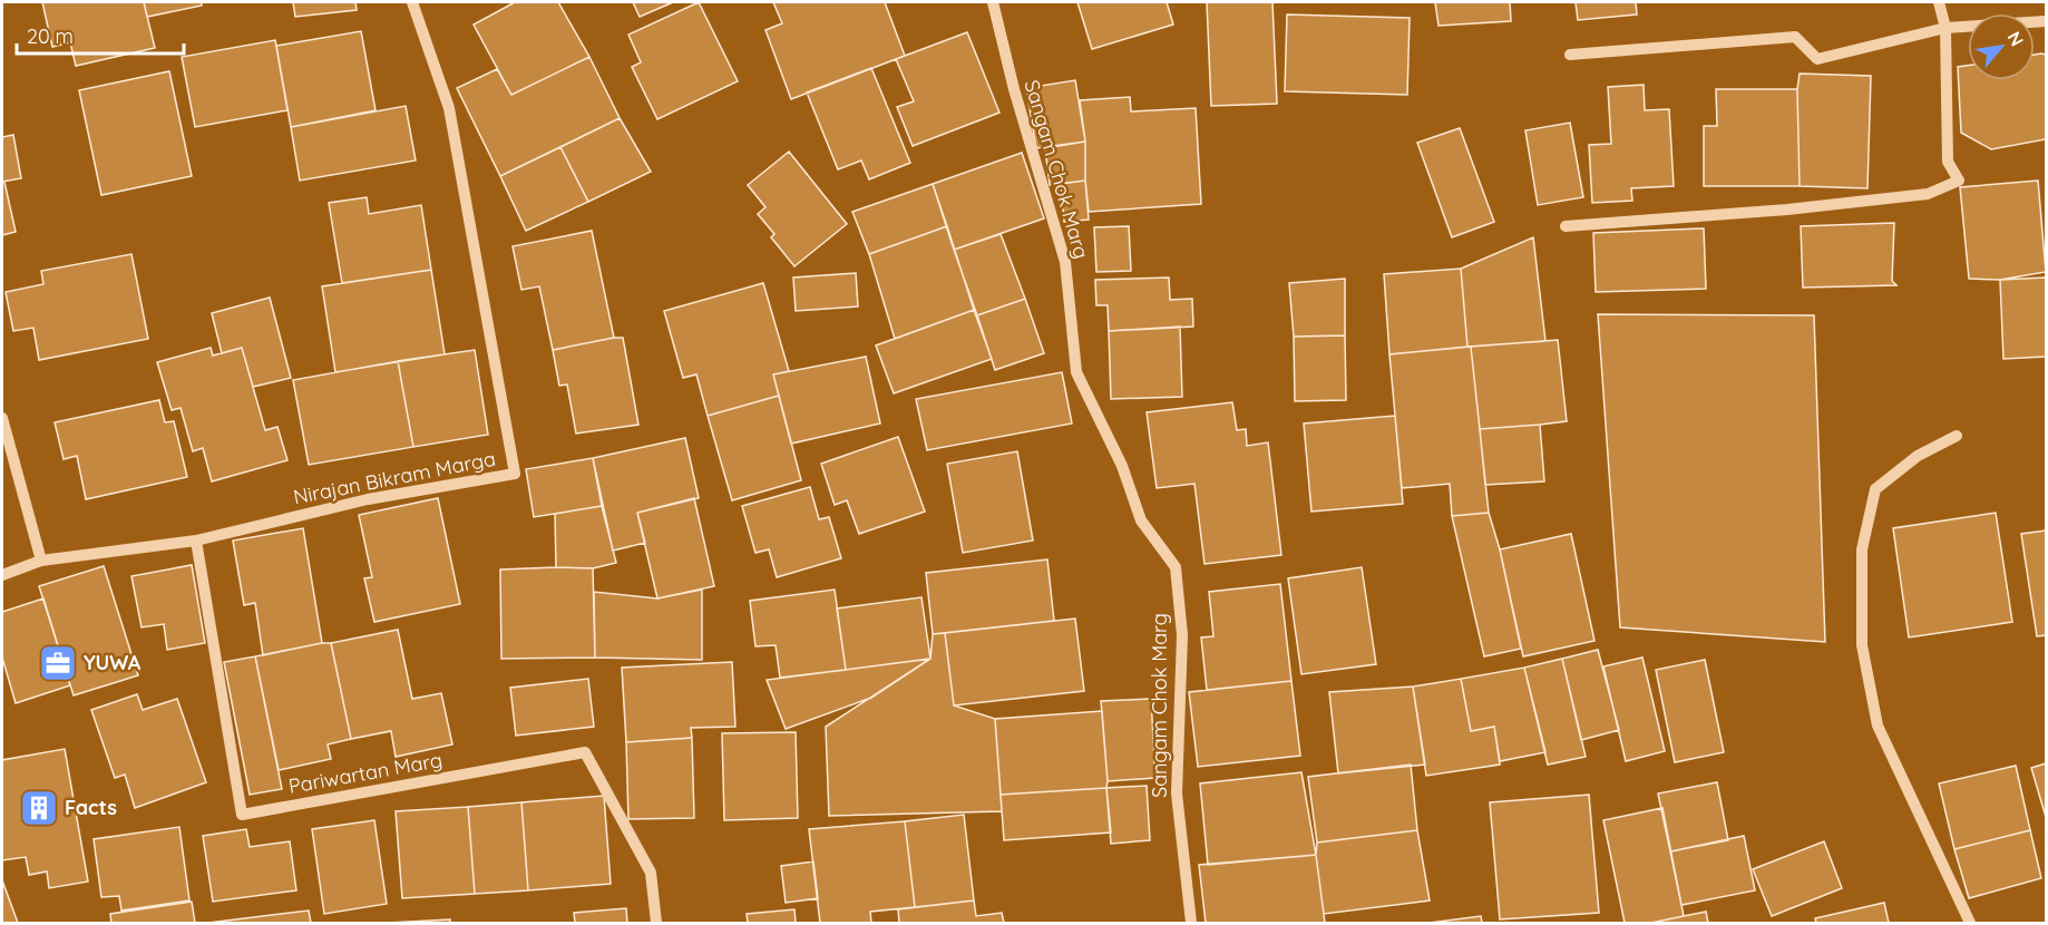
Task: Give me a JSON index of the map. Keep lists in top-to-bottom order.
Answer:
{
  "streets": {
    "street": ["Sangam Chok Marg", "Nirajan Bikram Marga", "Pariwartan Marg"]
  },
  "crossings": [
    ["Nirajan Bikram Marga", "Pariwartan Marg"]
  ],
  "places": {
    "office": ["YUWA"],
    "building": ["Facts"]
  },
  "scale_bar": "20 m",
  "north": "top right"
}
